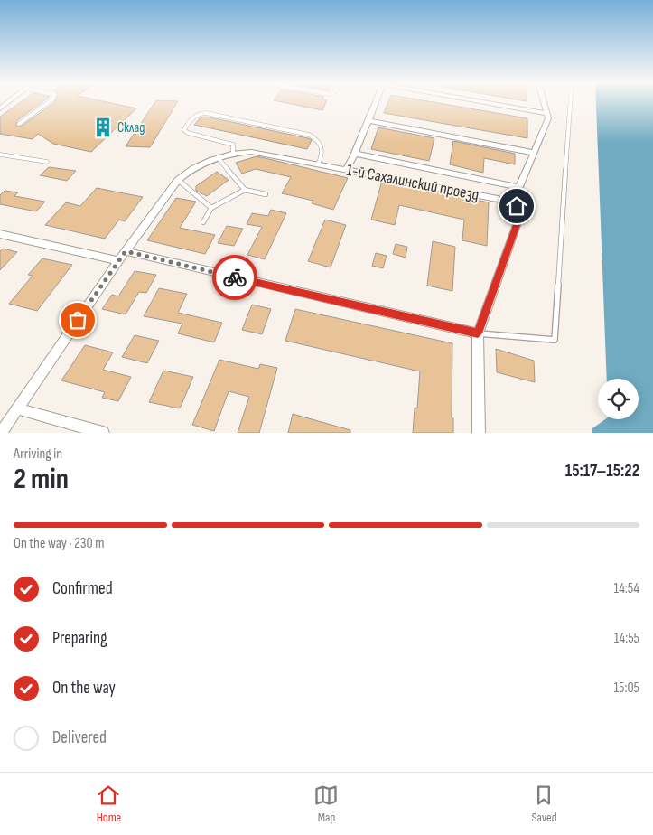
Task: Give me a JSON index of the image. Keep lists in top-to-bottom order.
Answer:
{
  "streets": {
    "street": ["1-й Сахалинский проезд"]
  },
  "places": {
    "building": ["Склад"]
  },
  "page": {
    "heading": ["2 min", "Arriving in", "15:17–15:22"],
    "bar": "On the way · 230 m",
    "list": [
      ["Confirmed", "14:54"],
      ["Preparing", "14:55"],
      ["On the way", "15:05"],
      "Delivered"
    ],
    "tabs": ["Home", "Map", "Saved"]
  }
}
